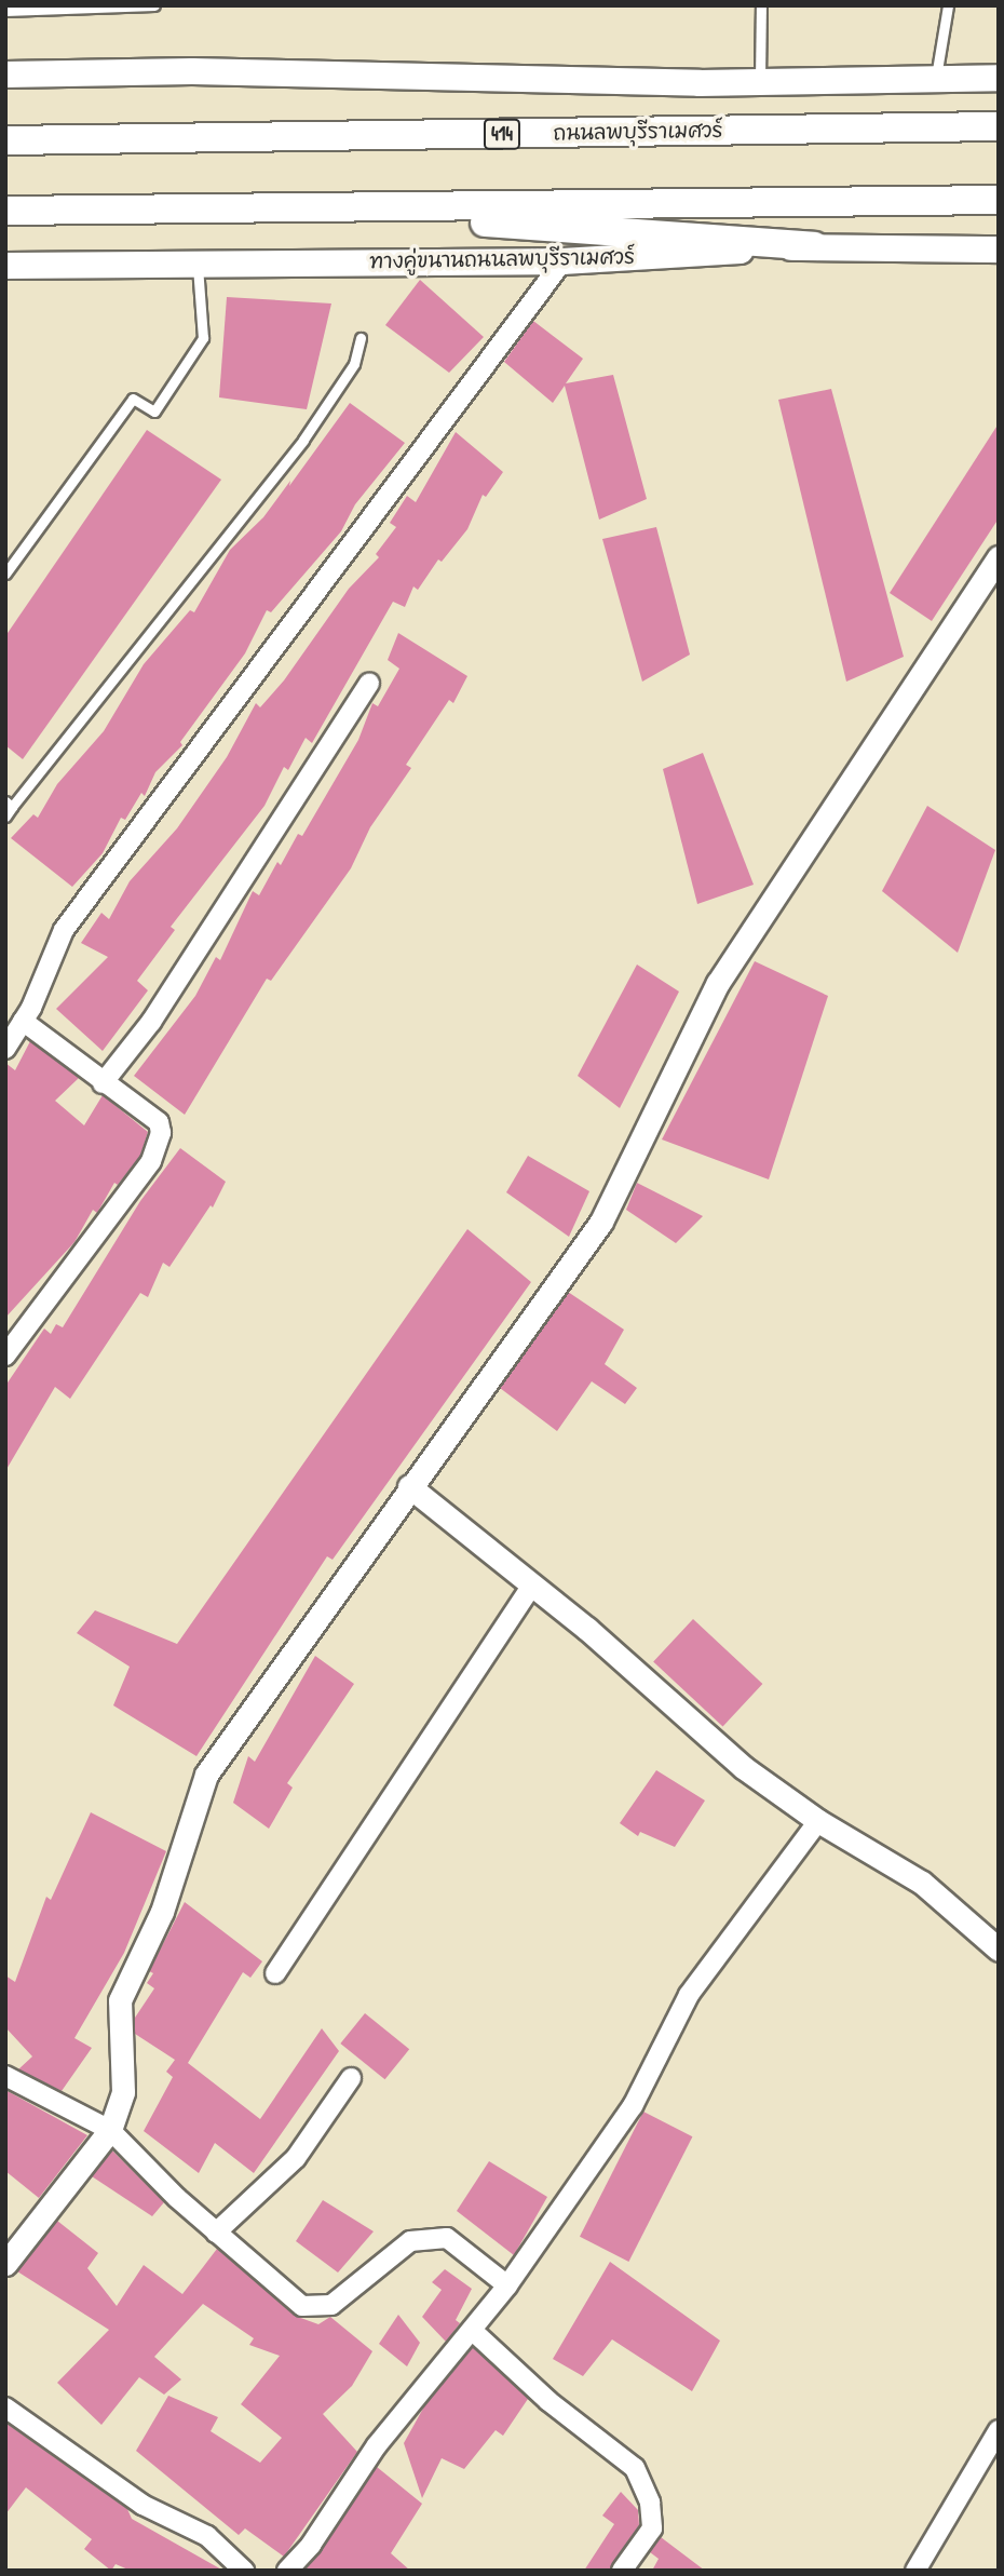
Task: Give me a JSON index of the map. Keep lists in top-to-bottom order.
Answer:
{
  "streets": {
    "main road": ["ถนนลพบุรีราเมศวร์", "414", "ทางคู่ขนานถนนลพบุรีราเมศวร์"]
  }
}
